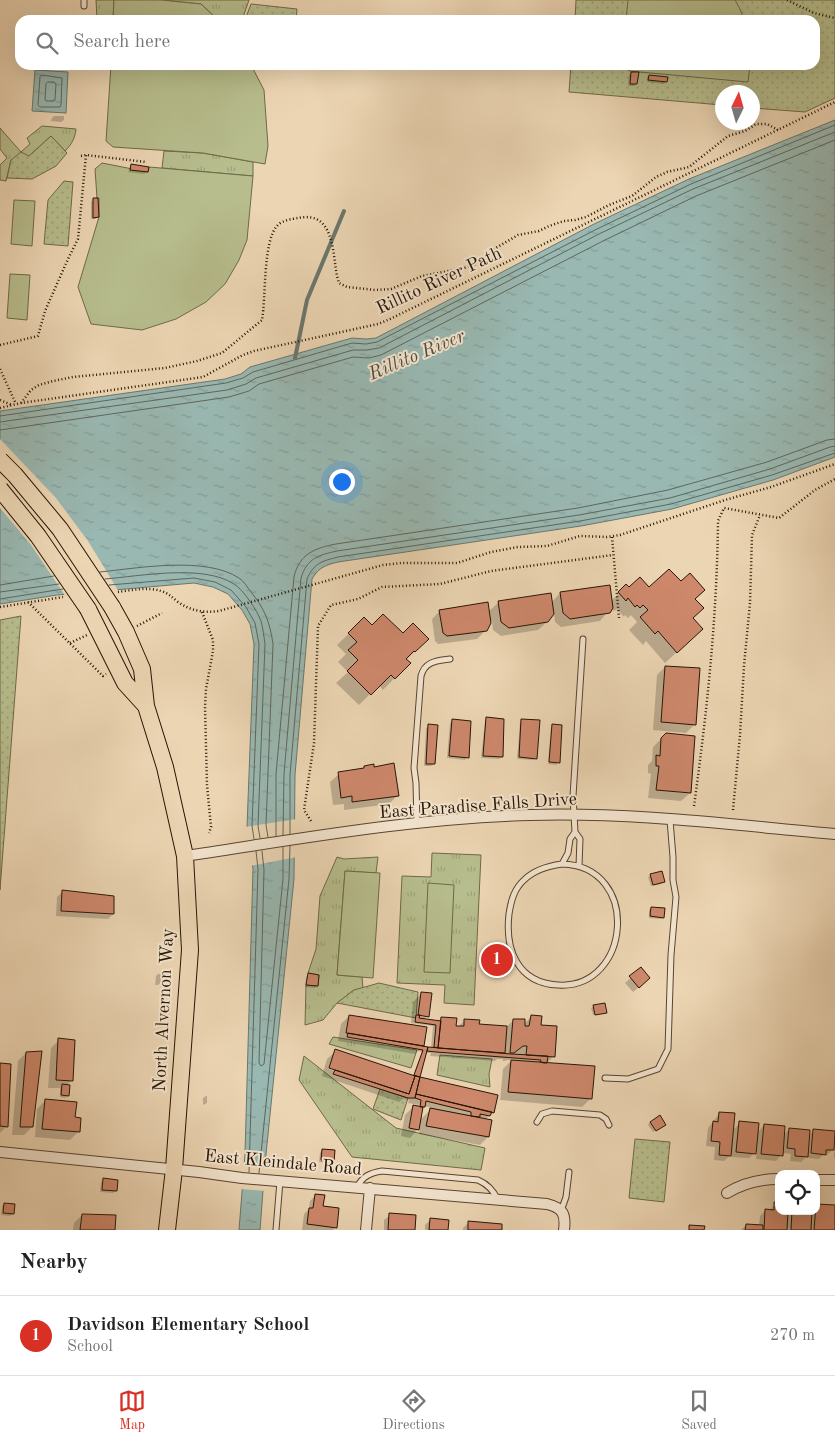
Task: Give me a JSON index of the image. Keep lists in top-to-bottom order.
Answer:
{
  "streets": {
    "main road": ["North Alvernon Way"],
    "street": ["East Paradise Falls Drive", "East Kleindale Road"],
    "path": ["Rillito River Path"]
  },
  "crossings": [
    ["East Paradise Falls Drive", "North Alvernon Way"],
    ["North Alvernon Way", "East Kleindale Road"]
  ],
  "water": ["Rillito River"],
  "north": "top",
  "page": {
    "search": "Search here",
    "pins": "1",
    "heading": "Nearby",
    "list": [
      {
        "mark": "1",
        "name": "Davidson Elementary School",
        "note": "School",
        "value": "270 m"
      }
    ],
    "nav": ["Map", "Directions", "Saved"]
  }
}
